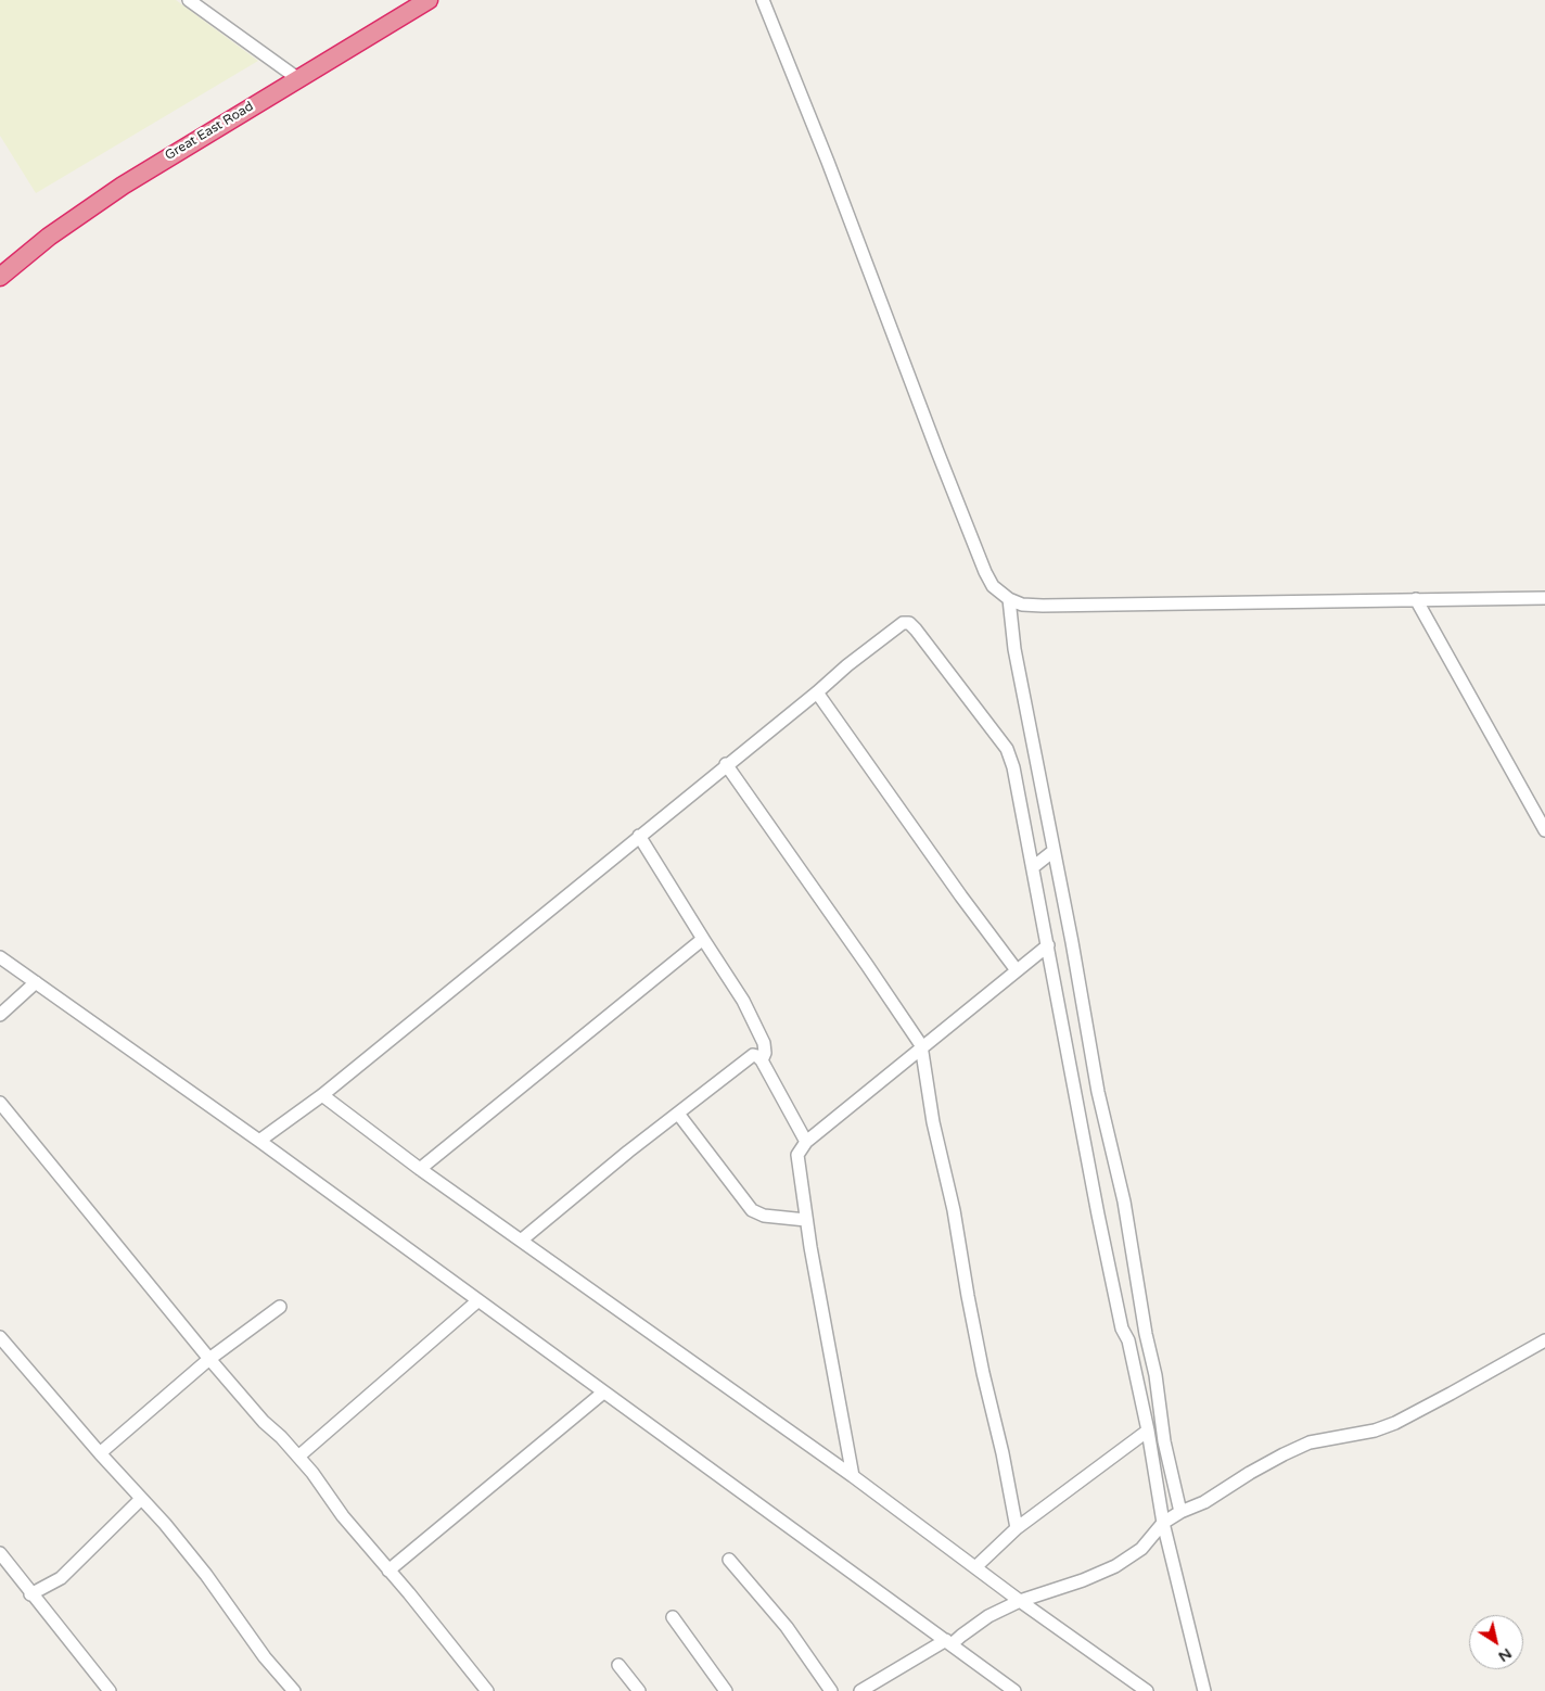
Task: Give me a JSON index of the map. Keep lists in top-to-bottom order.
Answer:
{
  "streets": {
    "highway": ["Great East Road"]
  },
  "north": "bottom right"
}
